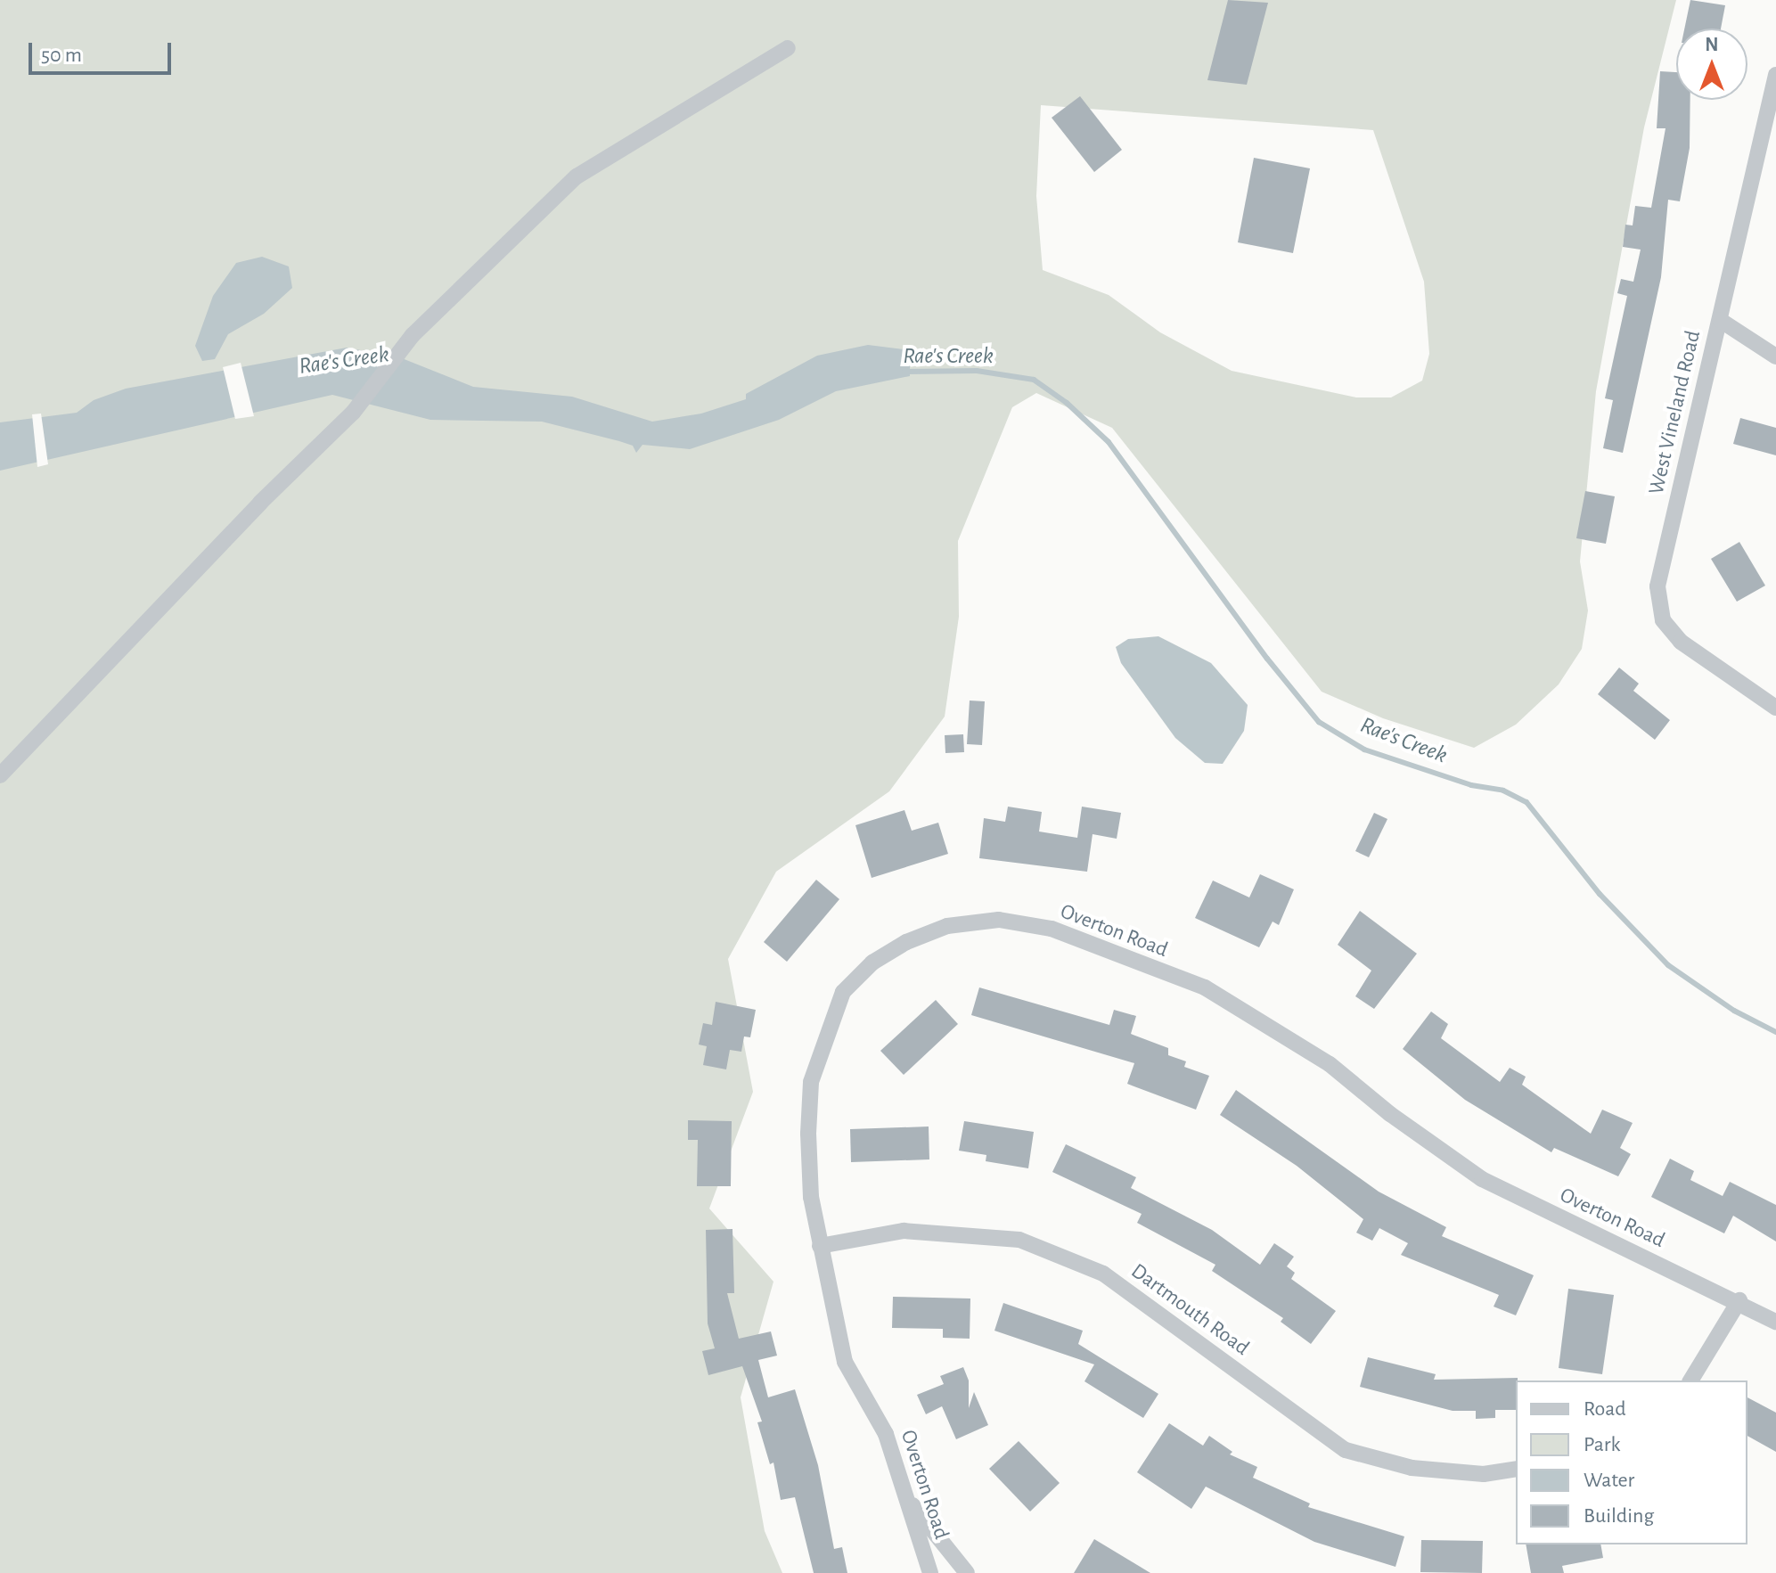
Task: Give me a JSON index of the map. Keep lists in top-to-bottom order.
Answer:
{
  "streets": {
    "street": ["West Vineland Road", "Overton Road", "Dartmouth Road"]
  },
  "crossings": [
    ["Overton Road", "Dartmouth Road"]
  ],
  "water": ["Rae's Creek"],
  "legend": [
    "Road",
    "Park",
    "Water",
    "Building"
  ],
  "scale_bar": "50 m",
  "north": "top"
}
